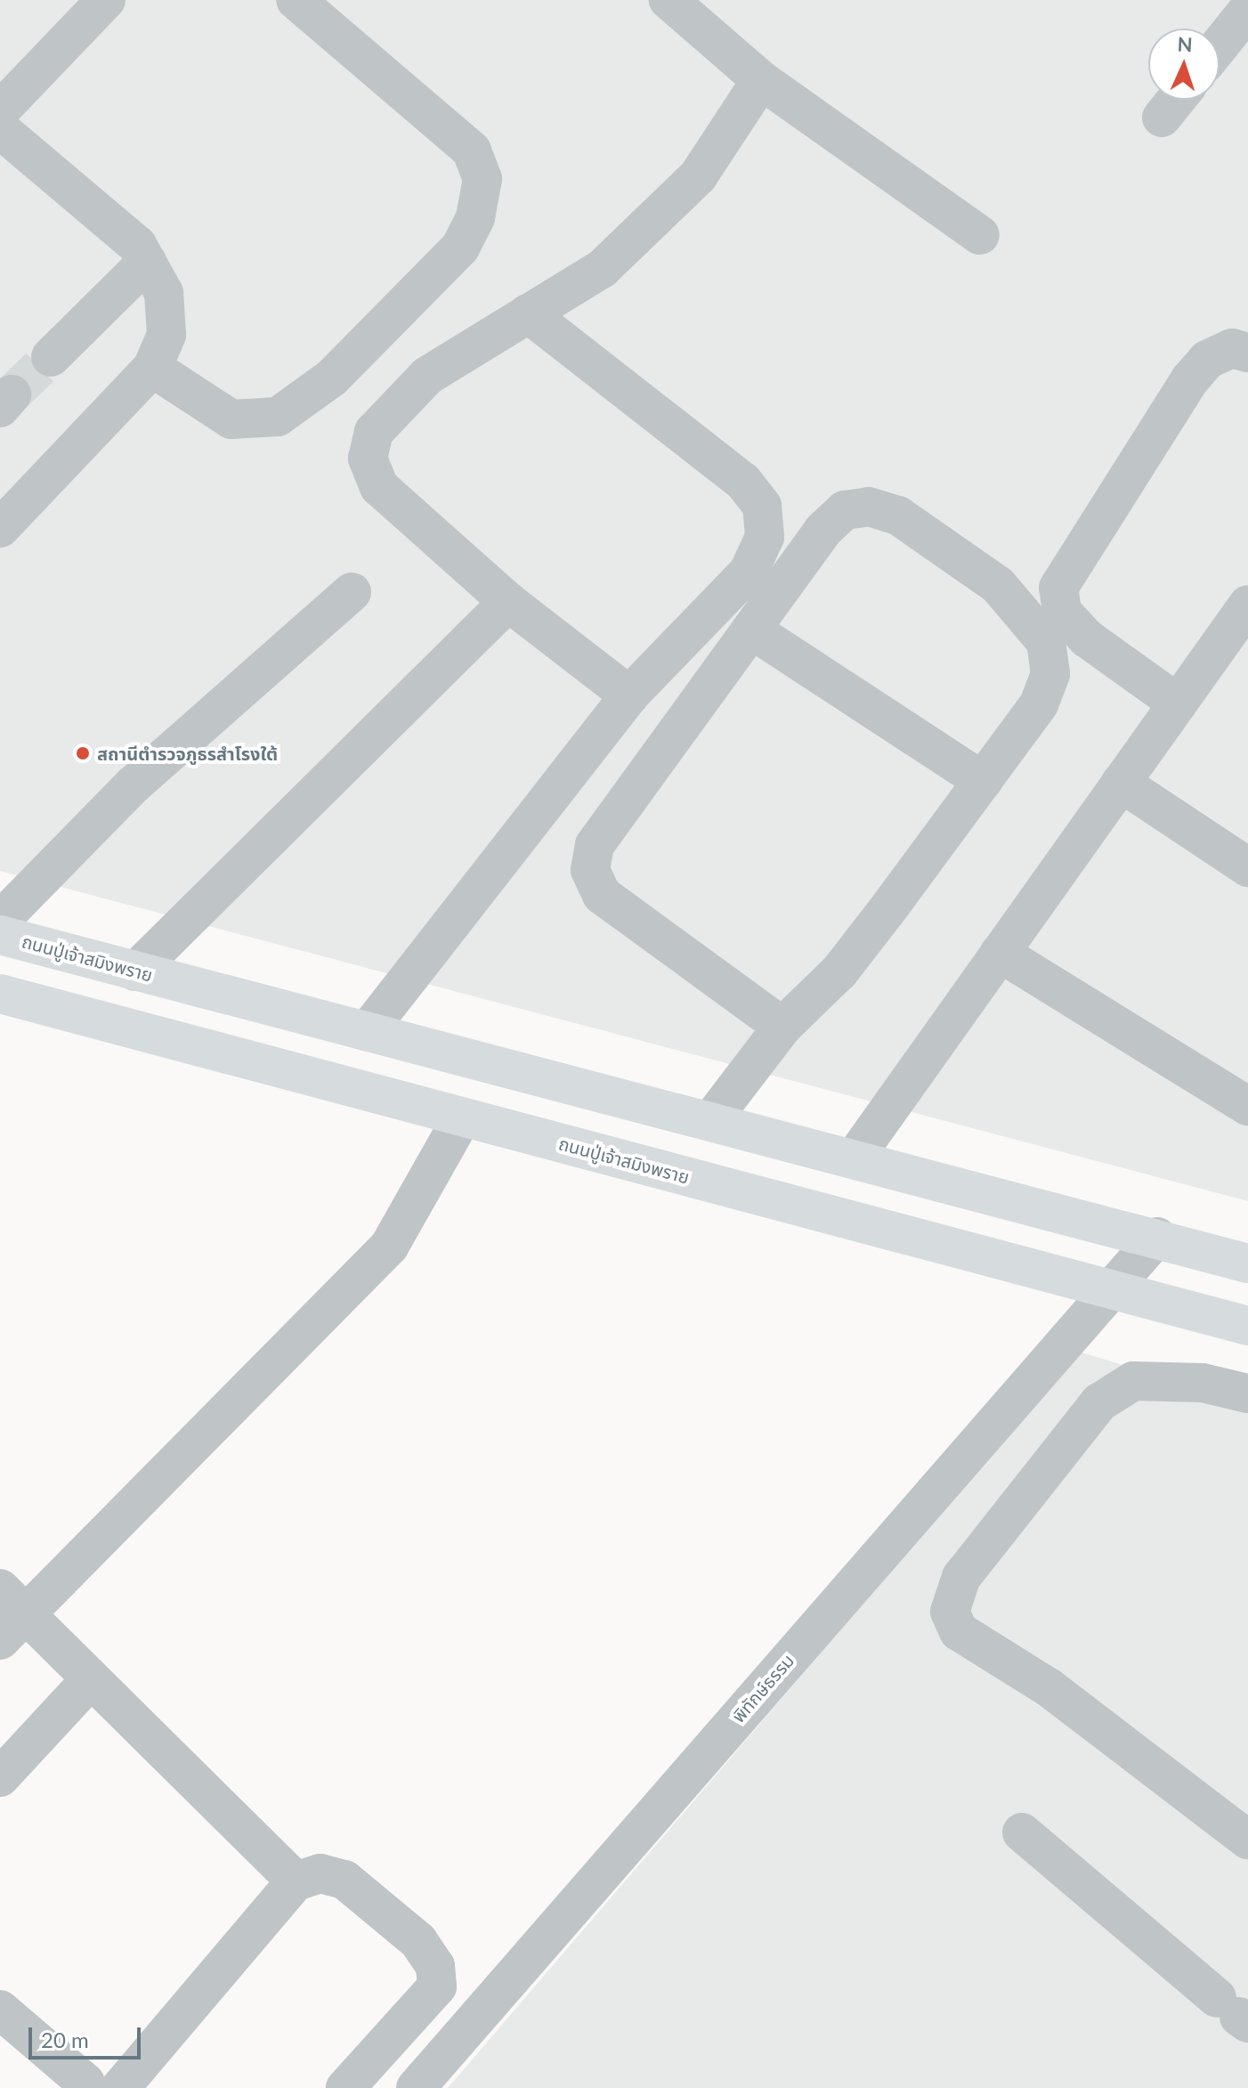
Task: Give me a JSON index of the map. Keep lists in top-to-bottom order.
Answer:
{
  "streets": {
    "main road": ["ถนนปู่เจ้าสมิงพราย"],
    "street": ["พิทักษ์ธรรม"]
  },
  "crossings": [
    ["ถนนปู่เจ้าสมิงพราย", "พิทักษ์ธรรม"]
  ],
  "places": ["สถานีตำรวจภูธรสำโรงใต้"],
  "scale_bar": "20 m",
  "north": "top"
}
